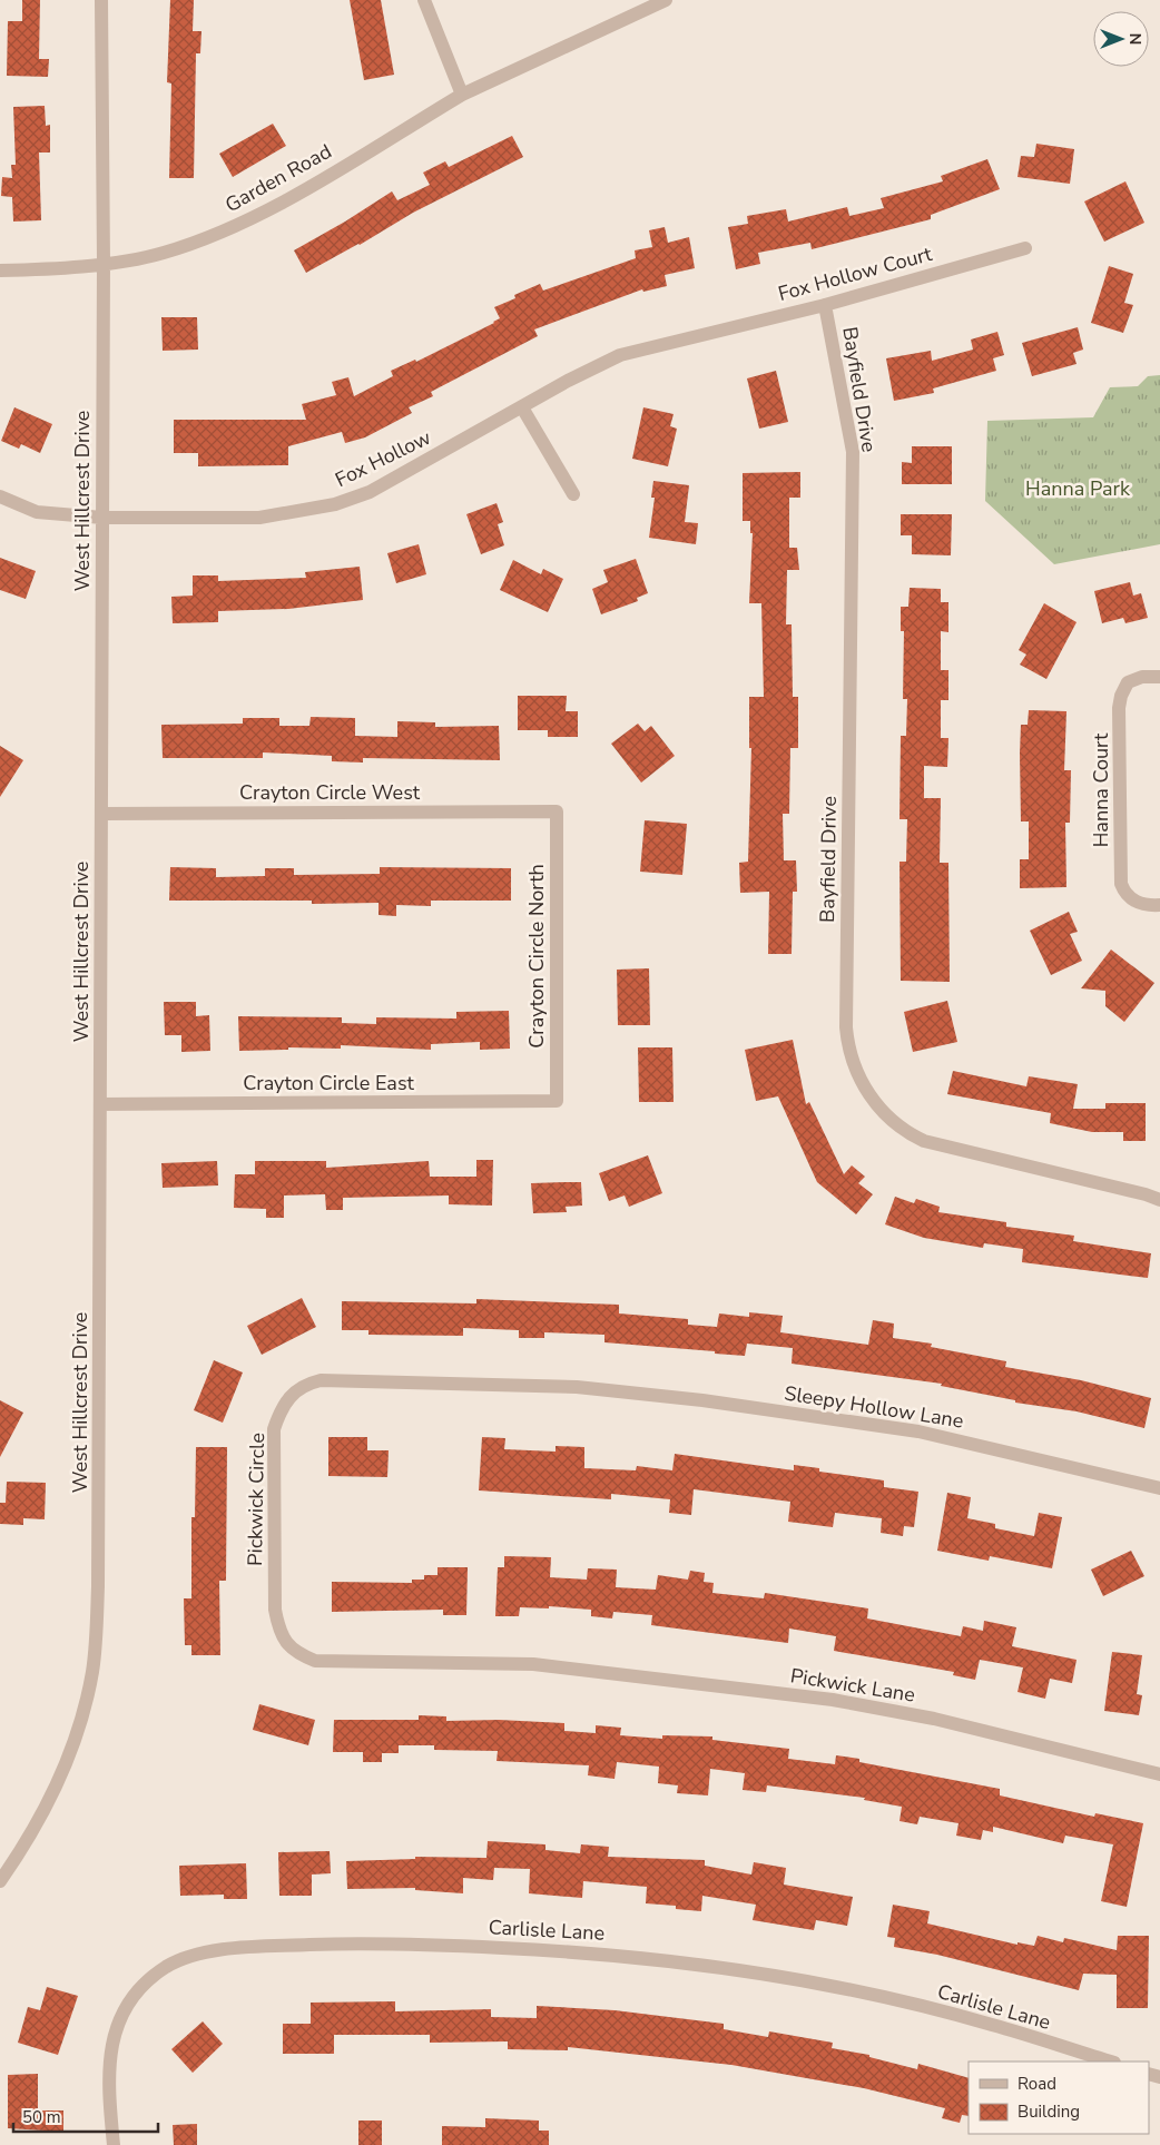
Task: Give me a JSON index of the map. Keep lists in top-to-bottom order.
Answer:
{
  "streets": {
    "street": [
      "Garden Road",
      "Fox Hollow Court",
      "Bayfield Drive",
      "Fox Hollow",
      "West Hillcrest Drive",
      "Hanna Court",
      "Crayton Circle West",
      "Crayton Circle North",
      "Crayton Circle East",
      "Sleepy Hollow Lane",
      "Pickwick Circle",
      "Pickwick Lane",
      "Carlisle Lane"
    ]
  },
  "crossings": [
    ["Garden Road", "West Hillcrest Drive"],
    ["Fox Hollow Court", "Bayfield Drive"],
    ["Fox Hollow Court", "Fox Hollow"],
    ["Fox Hollow", "West Hillcrest Drive"],
    ["West Hillcrest Drive", "Crayton Circle West"],
    ["West Hillcrest Drive", "Crayton Circle East"],
    ["Crayton Circle West", "Crayton Circle North"],
    ["Crayton Circle North", "Crayton Circle East"],
    ["Sleepy Hollow Lane", "Pickwick Circle"],
    ["Pickwick Circle", "Pickwick Lane"]
  ],
  "parks": ["Hanna Park"],
  "legend": ["Road", "Building"],
  "scale_bar": "50 m",
  "north": "right"
}
